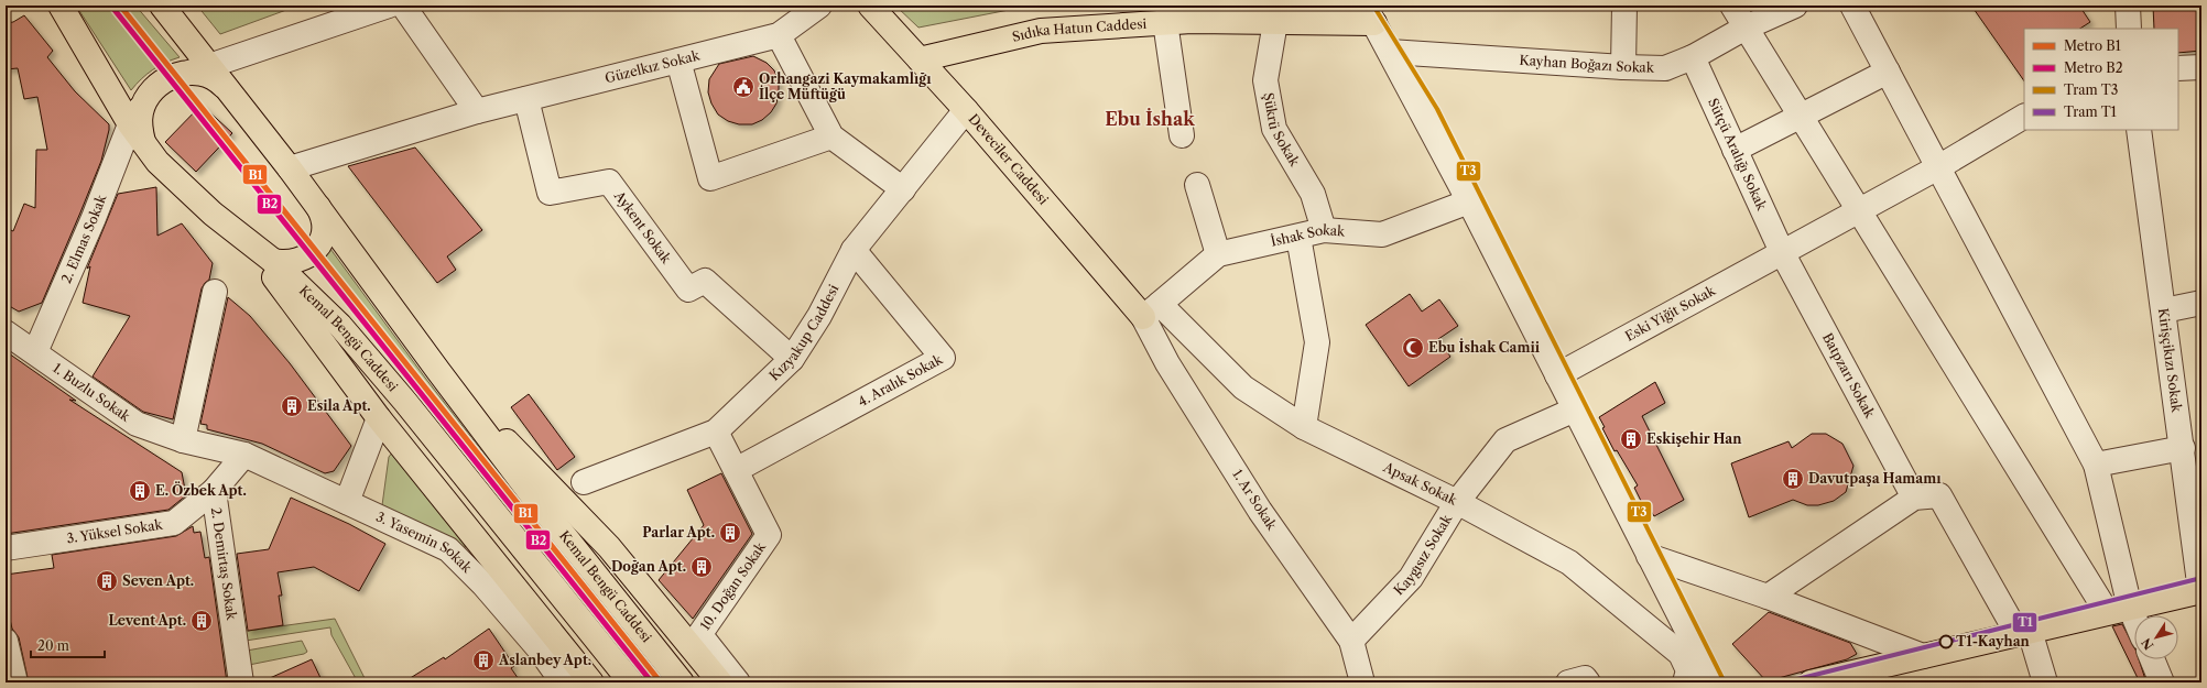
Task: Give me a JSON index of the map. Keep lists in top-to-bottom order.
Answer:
{
  "streets": {
    "main road": ["Sıdıka Hatun Caddesi", "Deveciler Caddesi", "Kemal Bengü Caddesi"],
    "street": [
      "Kayhan Boğazı Sokak",
      "Güzelkız Sokak",
      "Şükrü Sokak",
      "Sütçü Aralığı Sokak",
      "Aykent Sokak",
      "İshak Sokak",
      "2. Elmas Sokak",
      "Eski Yiğit Sokak",
      "Kızyakup Caddesi",
      "Kirişçikızı Sokak",
      "Batpzarı Sokak",
      "4. Aralık Sokak",
      "1. Buzlu Sokak",
      "Apsak Sokak",
      "1. Ar Sokak",
      "3. Yüksel Sokak",
      "3. Yasemin Sokak",
      "Kaygısız Sokak",
      "2. Demirtaş Sokak",
      "10. Doğan Sokak"
    ]
  },
  "crossings": [
    ["Sıdıka Hatun Caddesi", "Şükrü Sokak"],
    ["Sıdıka Hatun Caddesi", "Deveciler Caddesi"],
    ["Kayhan Boğazı Sokak", "Sütçü Aralığı Sokak"],
    ["Güzelkız Sokak", "Aykent Sokak"],
    ["Güzelkız Sokak", "Kemal Bengü Caddesi"],
    ["Şükrü Sokak", "İshak Sokak"],
    ["Sütçü Aralığı Sokak", "Eski Yiğit Sokak"],
    ["Sütçü Aralığı Sokak", "Batpzarı Sokak"],
    ["Deveciler Caddesi", "İshak Sokak"],
    ["Deveciler Caddesi", "Kızyakup Caddesi"],
    ["Deveciler Caddesi", "Apsak Sokak"],
    ["Deveciler Caddesi", "1. Ar Sokak"],
    ["Aykent Sokak", "Kızyakup Caddesi"],
    ["İshak Sokak", "Apsak Sokak"],
    ["İshak Sokak", "1. Ar Sokak"],
    ["2. Elmas Sokak", "Kemal Bengü Caddesi"],
    ["2. Elmas Sokak", "1. Buzlu Sokak"],
    ["Eski Yiğit Sokak", "Batpzarı Sokak"],
    ["Kızyakup Caddesi", "4. Aralık Sokak"],
    ["Kızyakup Caddesi", "10. Doğan Sokak"],
    ["4. Aralık Sokak", "10. Doğan Sokak"],
    ["1. Buzlu Sokak", "3. Yasemin Sokak"],
    ["1. Buzlu Sokak", "2. Demirtaş Sokak"],
    ["Apsak Sokak", "1. Ar Sokak"],
    ["Apsak Sokak", "Kaygısız Sokak"],
    ["1. Ar Sokak", "Kaygısız Sokak"],
    ["3. Yüksel Sokak", "2. Demirtaş Sokak"],
    ["3. Yasemin Sokak", "2. Demirtaş Sokak"]
  ],
  "districts": ["Ebu İshak"],
  "places": {
    "public building": ["Orhangazi Kaymakamlığı İlçe Müftüğü"],
    "mosque": ["Ebu İshak Camii"],
    "building": [
      "Esila Apt.",
      "Eskişehir Han",
      "Davutpaşa Hamamı",
      "E. Özbek Apt.",
      "Parlar Apt.",
      "Doğan Apt.",
      "Seven Apt.",
      "Levent Apt.",
      "Aslanbey Apt."
    ],
    "other": ["T1-Kayhan"]
  },
  "lines": [
    "metro line B1",
    "tram line T3",
    "metro line B2",
    "tram line T1"
  ],
  "legend": [
    "Metro B1",
    "Metro B2",
    "Tram T3",
    "Tram T1"
  ],
  "scale_bar": "20 m",
  "north": "bottom left"
}
